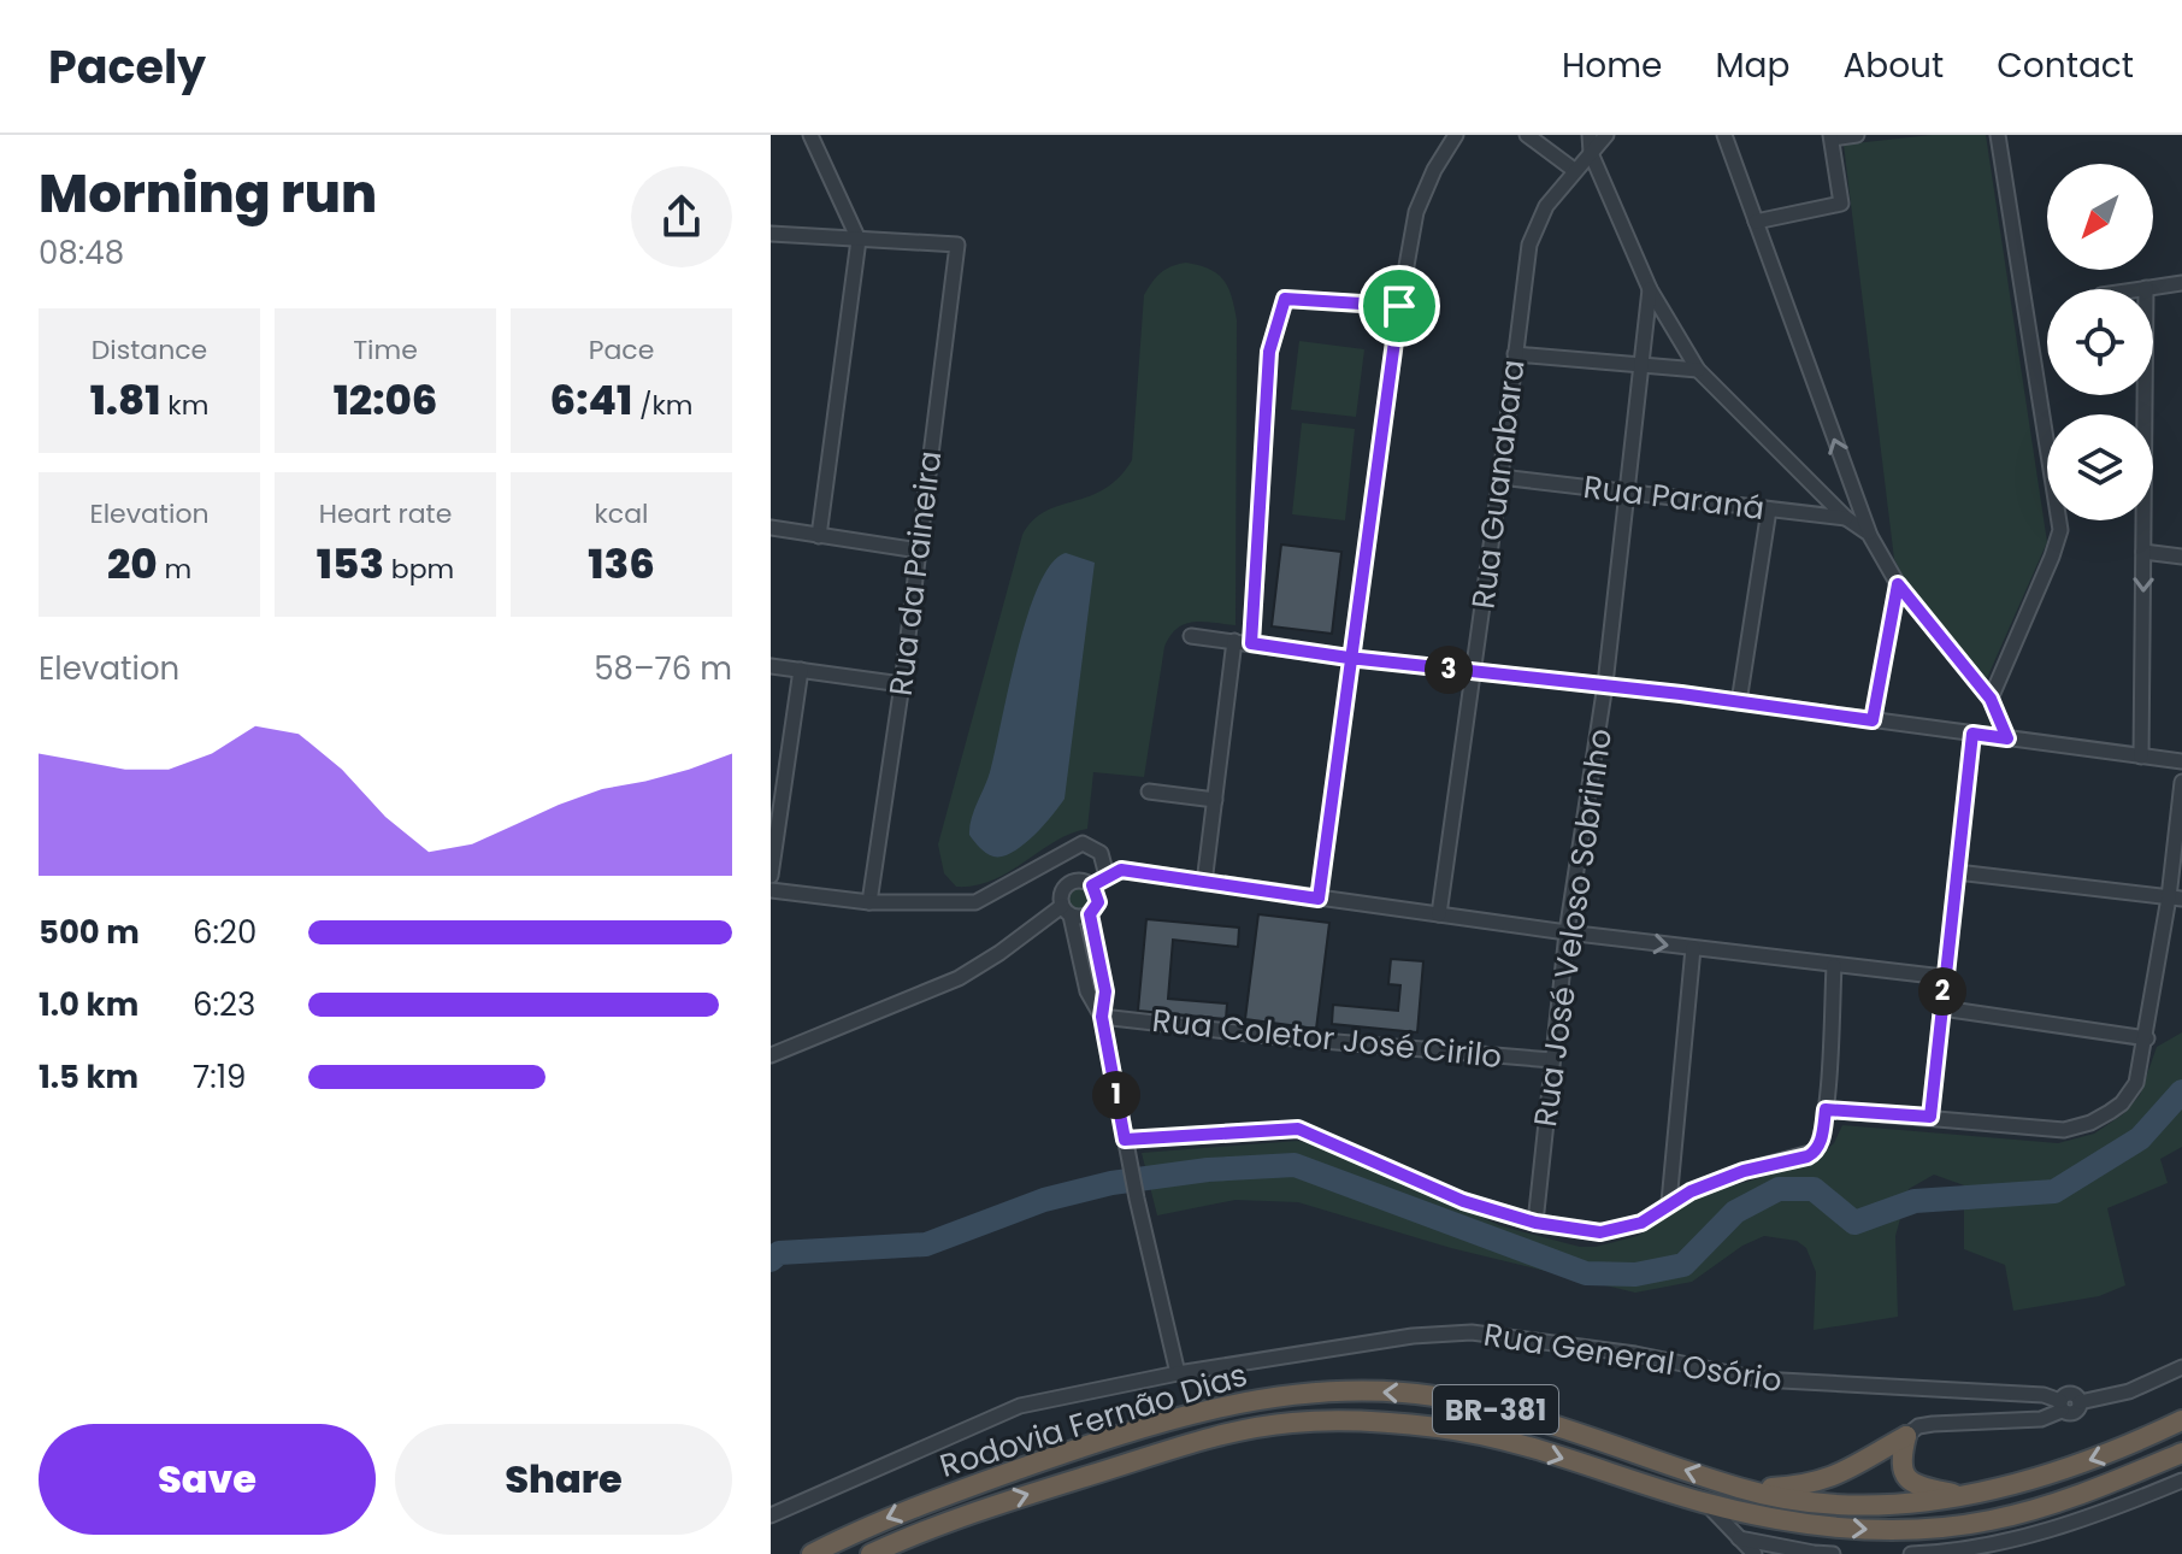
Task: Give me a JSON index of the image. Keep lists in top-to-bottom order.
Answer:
{
  "streets": {
    "highway": ["BR-381", "Rodovia Fernão Dias"],
    "street": [
      "Rua Guanabara",
      "Rua Paraná",
      "Rua da Paineira",
      "Rua José Veloso Sobrinho",
      "Rua Coletor José Cirilo",
      "Rua General Osório"
    ]
  },
  "crossings": [
    ["Rua Guanabara", "Rua Paraná"],
    ["Rua Paraná", "Rua José Veloso Sobrinho"],
    ["Rua José Veloso Sobrinho", "Rua Coletor José Cirilo"]
  ],
  "north": "bottom left",
  "page": {
    "header": "Pacely",
    "nav": [
      "Home",
      "Map",
      "About",
      "Contact"
    ],
    "heading": ["Morning run", "08:48"],
    "stats": [
      ["Distance", "1.81 km"],
      ["Time", "12:06"],
      ["Pace", "6:41 /km"],
      ["Elevation", "20 m"],
      ["Heart rate", "153 bpm"],
      ["kcal", "136"]
    ],
    "chart": ["Elevation", "58–76 m"],
    "pins": ["3", "2", "1"],
    "list": [
      {
        "name": "500 m",
        "note": "6:20"
      },
      {
        "name": "1.0 km",
        "note": "6:23"
      },
      {
        "name": "1.5 km",
        "note": "7:19"
      }
    ],
    "buttons": ["Save", "Share"]
  }
}
